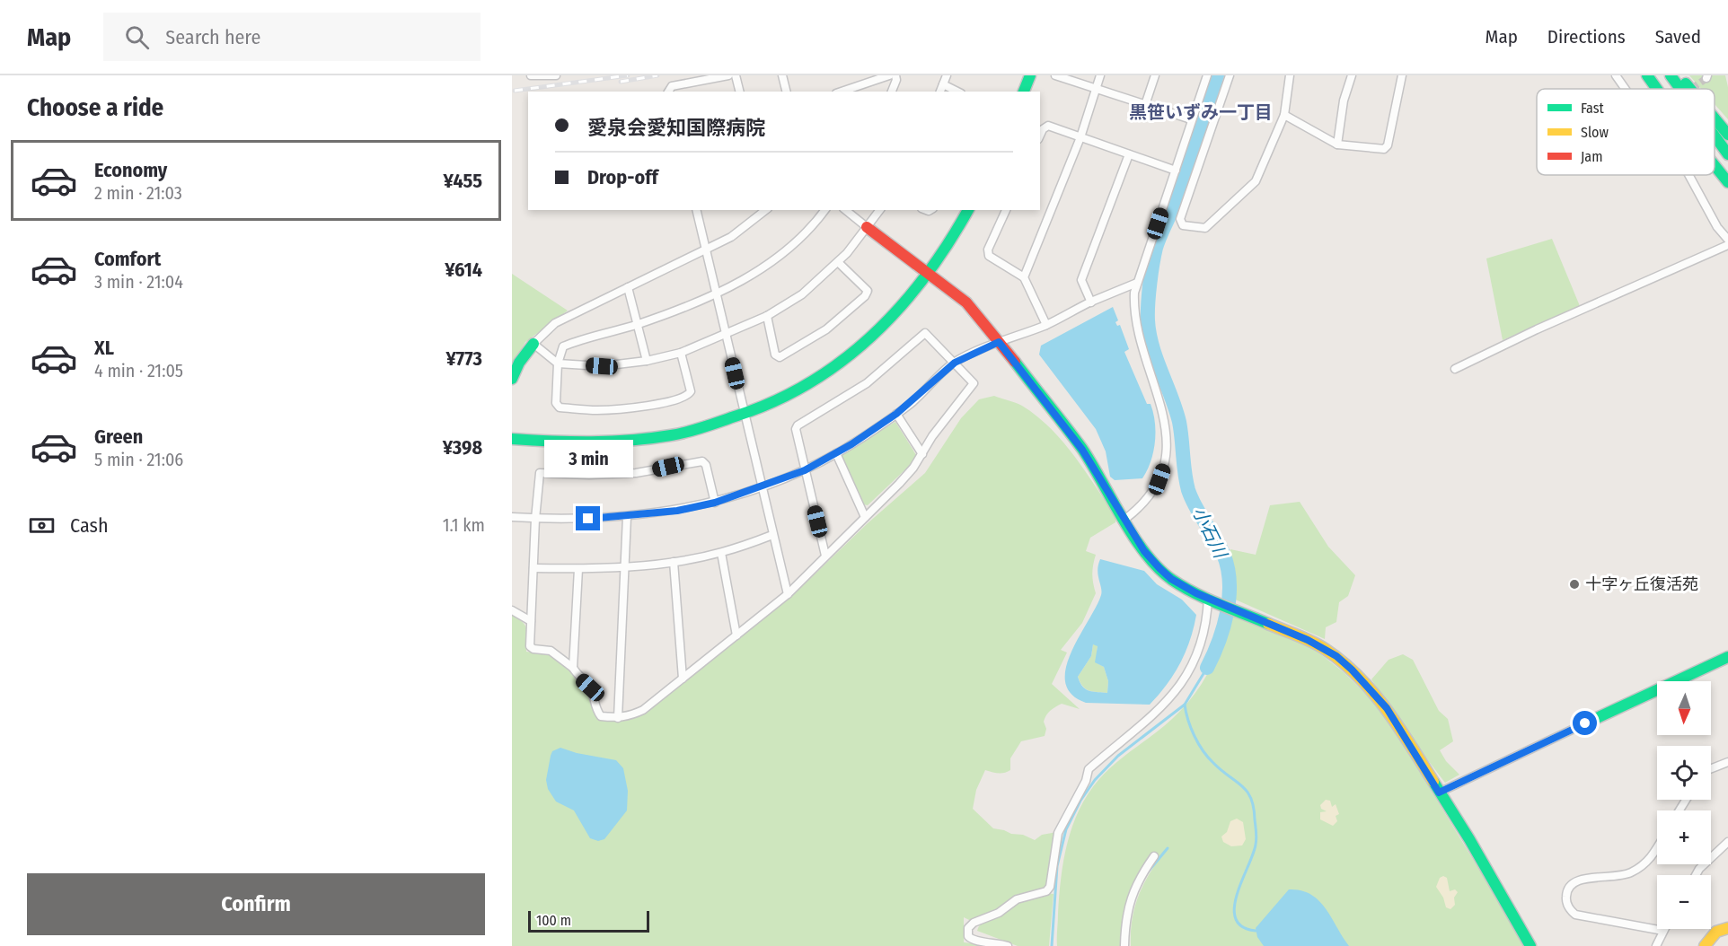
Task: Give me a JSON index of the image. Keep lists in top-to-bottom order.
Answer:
{
  "districts": ["黒笹いずみ一丁目"],
  "water": ["小石川"],
  "places": ["十字ヶ丘復活苑"],
  "legend": ["Fast", "Slow", "Jam"],
  "scale_bar": "100 m",
  "north": "bottom",
  "page": {
    "header": "Map",
    "search": "Search here",
    "nav": ["Map", "Directions", "Saved"],
    "heading": "Choose a ride",
    "banner": ["愛泉会愛知国際病院", "Drop-off"],
    "list": [
      {
        "name": "Economy",
        "note": "2 min · 21:03",
        "value": "¥455"
      },
      {
        "name": "Comfort",
        "note": "3 min · 21:04",
        "value": "¥614"
      },
      {
        "name": "XL",
        "note": "4 min · 21:05",
        "value": "¥773"
      },
      {
        "name": "Green",
        "note": "5 min · 21:06",
        "value": "¥398"
      }
    ],
    "bubble": "3 min",
    "pay": ["Cash", "1.1 km"],
    "map_buttons": ["+", "−"],
    "buttons": "Confirm",
    "scale": "100 m"
  }
}
